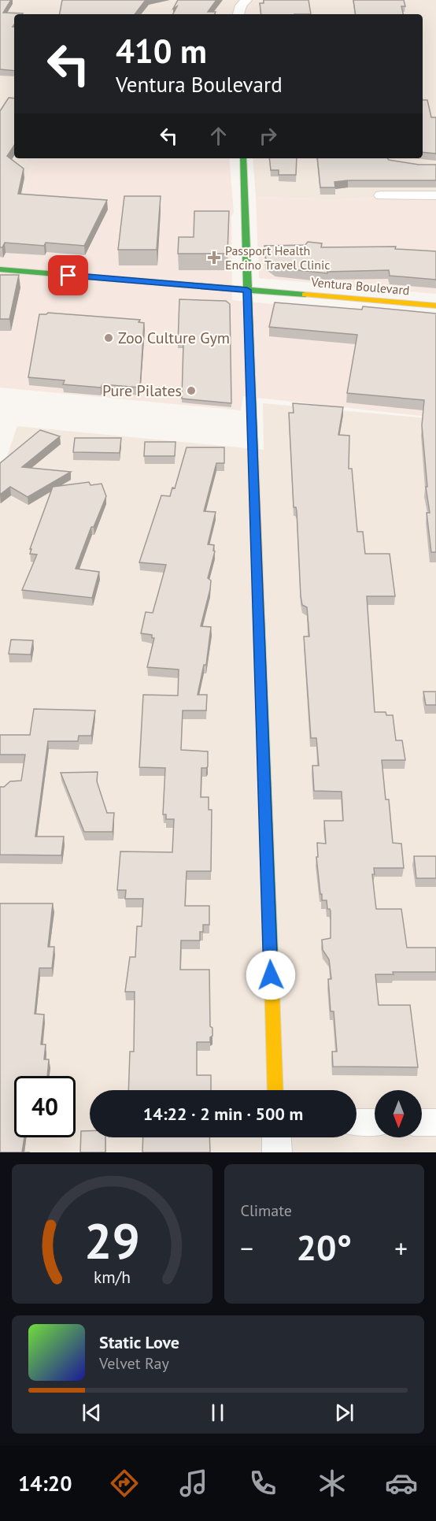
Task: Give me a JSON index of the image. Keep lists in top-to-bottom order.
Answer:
{
  "streets": {
    "street": ["Ventura Boulevard"]
  },
  "places": {
    "health": ["Passport Health Encino Travel Clinic"],
    "other": ["Zoo Culture Gym", "Pure Pilates"]
  },
  "north": "bottom",
  "page": {
    "turn": ["410 m", "Ventura Boulevard"],
    "limit": "40",
    "trip": "14:22 · 2 min · 500 m",
    "tile": "Climate",
    "heat": ["−", "20°", "+"],
    "song": ["Static Love", "Velvet Ray"],
    "tabs": "14:20",
    "gauge": ["29", "km/h"]
  }
}
